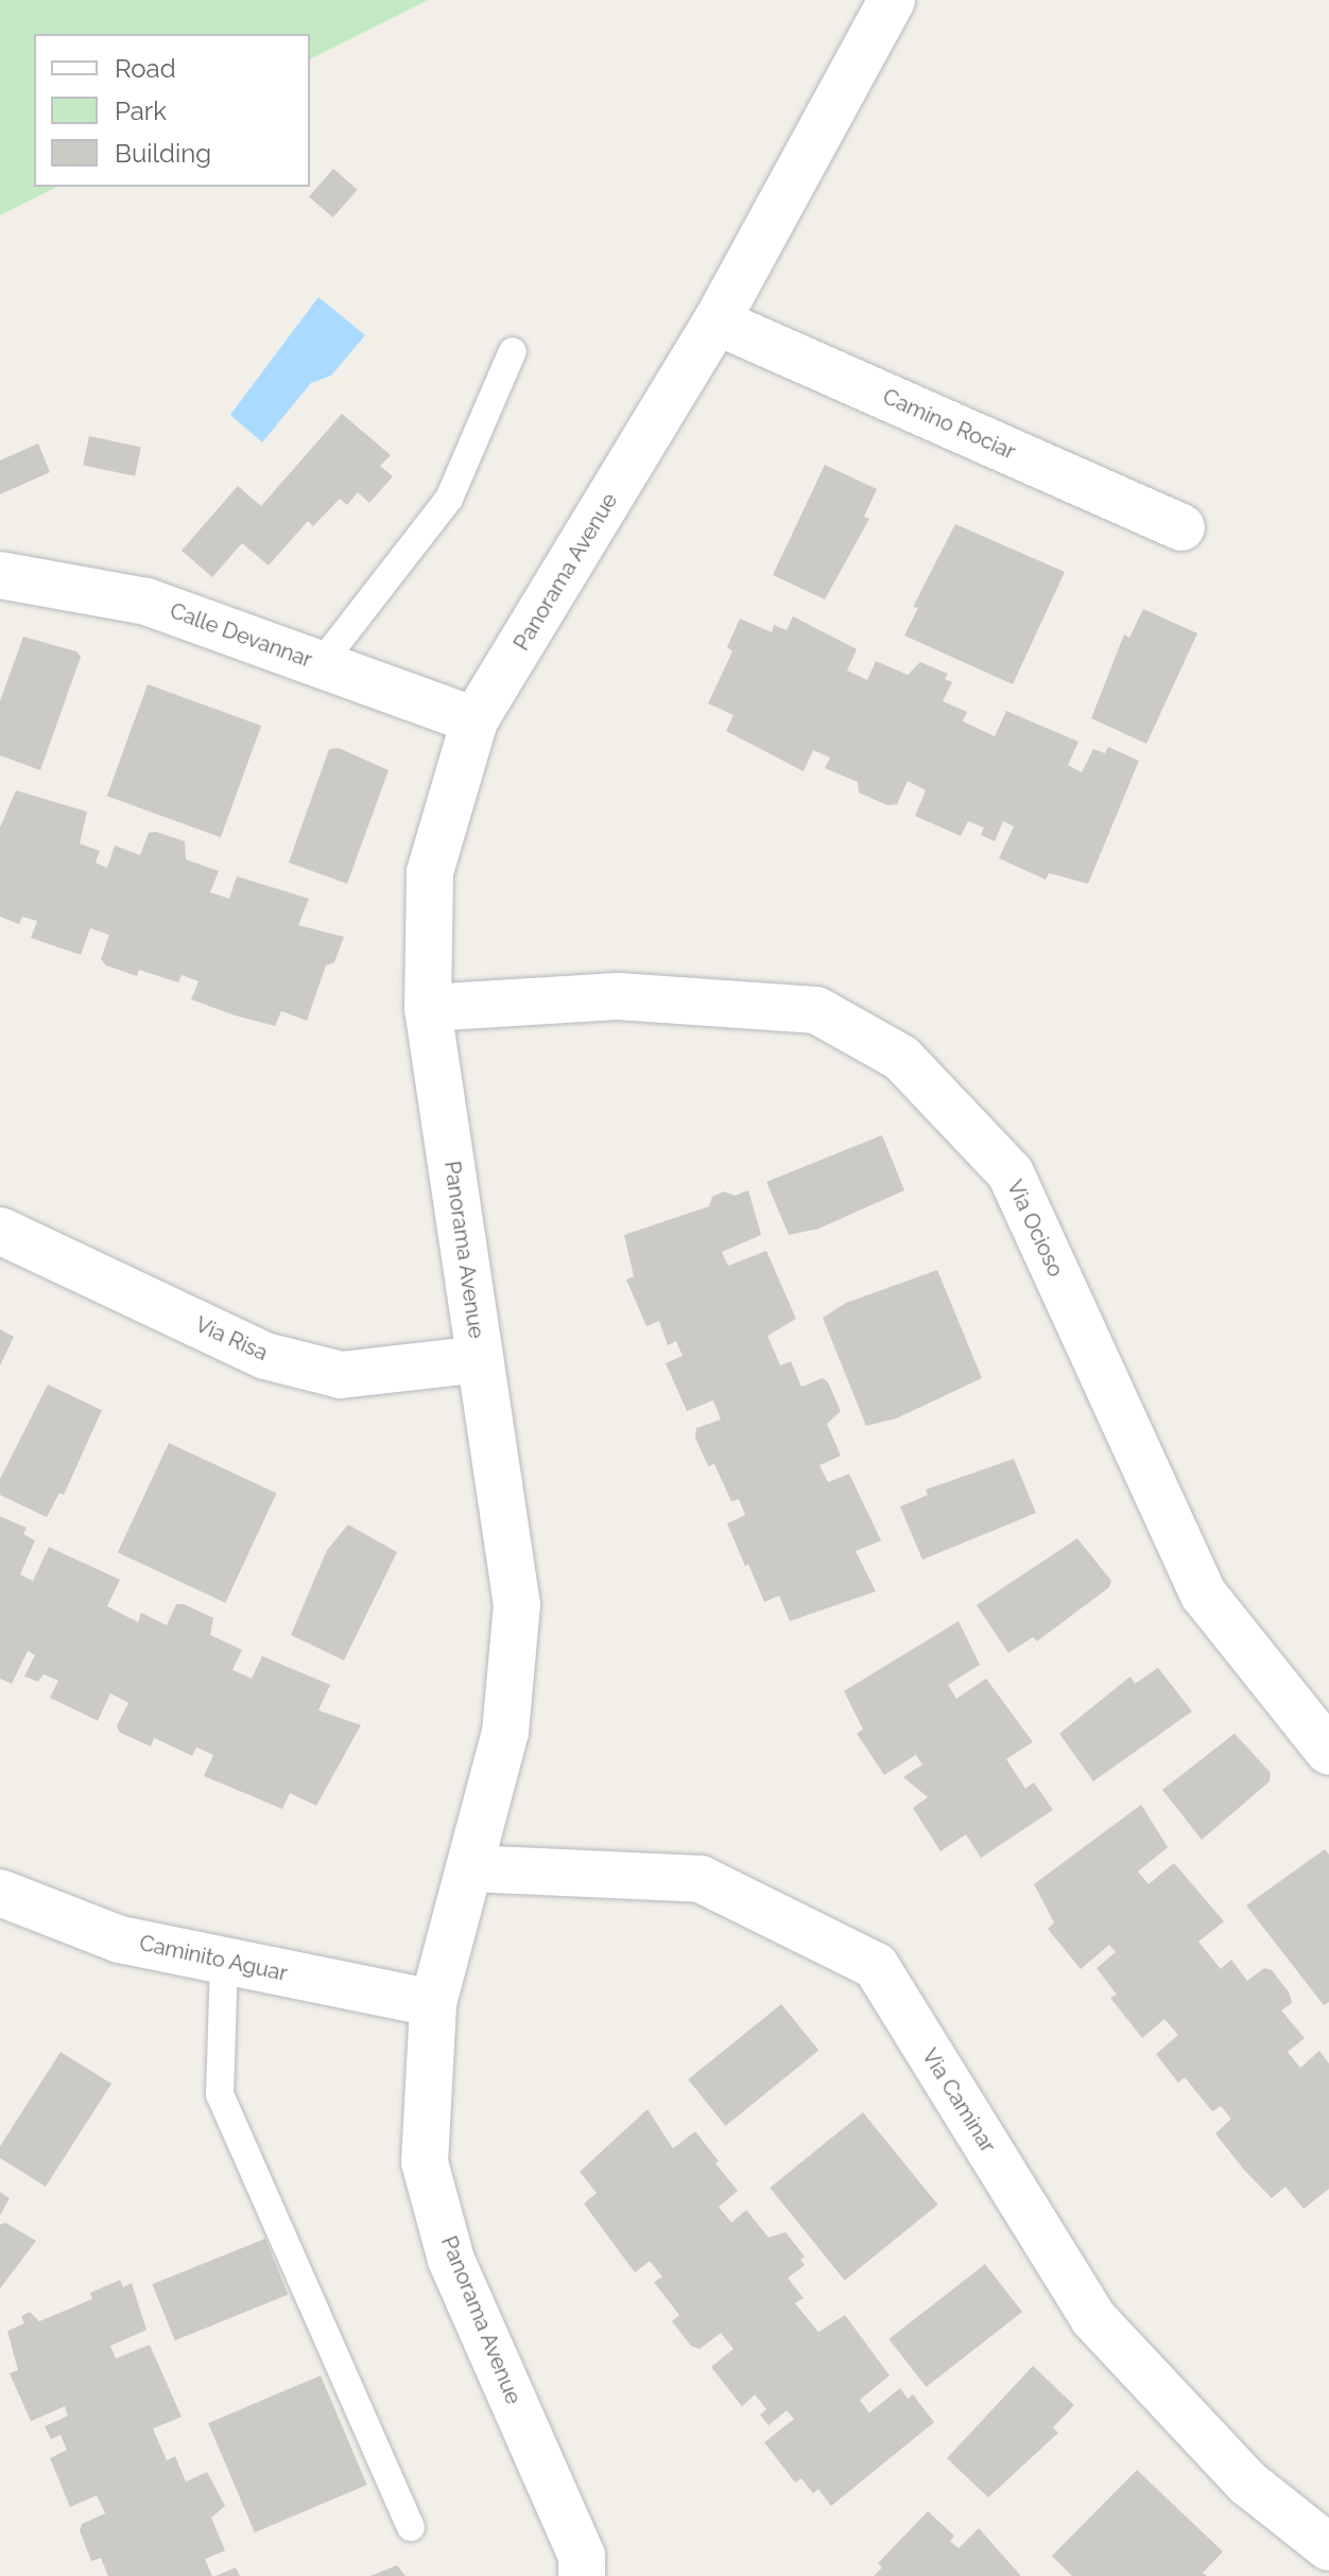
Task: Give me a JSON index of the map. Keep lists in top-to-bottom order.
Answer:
{
  "streets": {
    "street": [
      "Camino Rociar",
      "Panorama Avenue",
      "Calle Devannar",
      "Via Ocioso",
      "Via Risa",
      "Caminito Aguar",
      "Via Caminar"
    ]
  },
  "crossings": [
    ["Camino Rociar", "Panorama Avenue"],
    ["Panorama Avenue", "Calle Devannar"],
    ["Panorama Avenue", "Via Ocioso"],
    ["Panorama Avenue", "Via Risa"],
    ["Panorama Avenue", "Caminito Aguar"],
    ["Panorama Avenue", "Via Caminar"]
  ],
  "legend": ["Road", "Park", "Building"]
}
